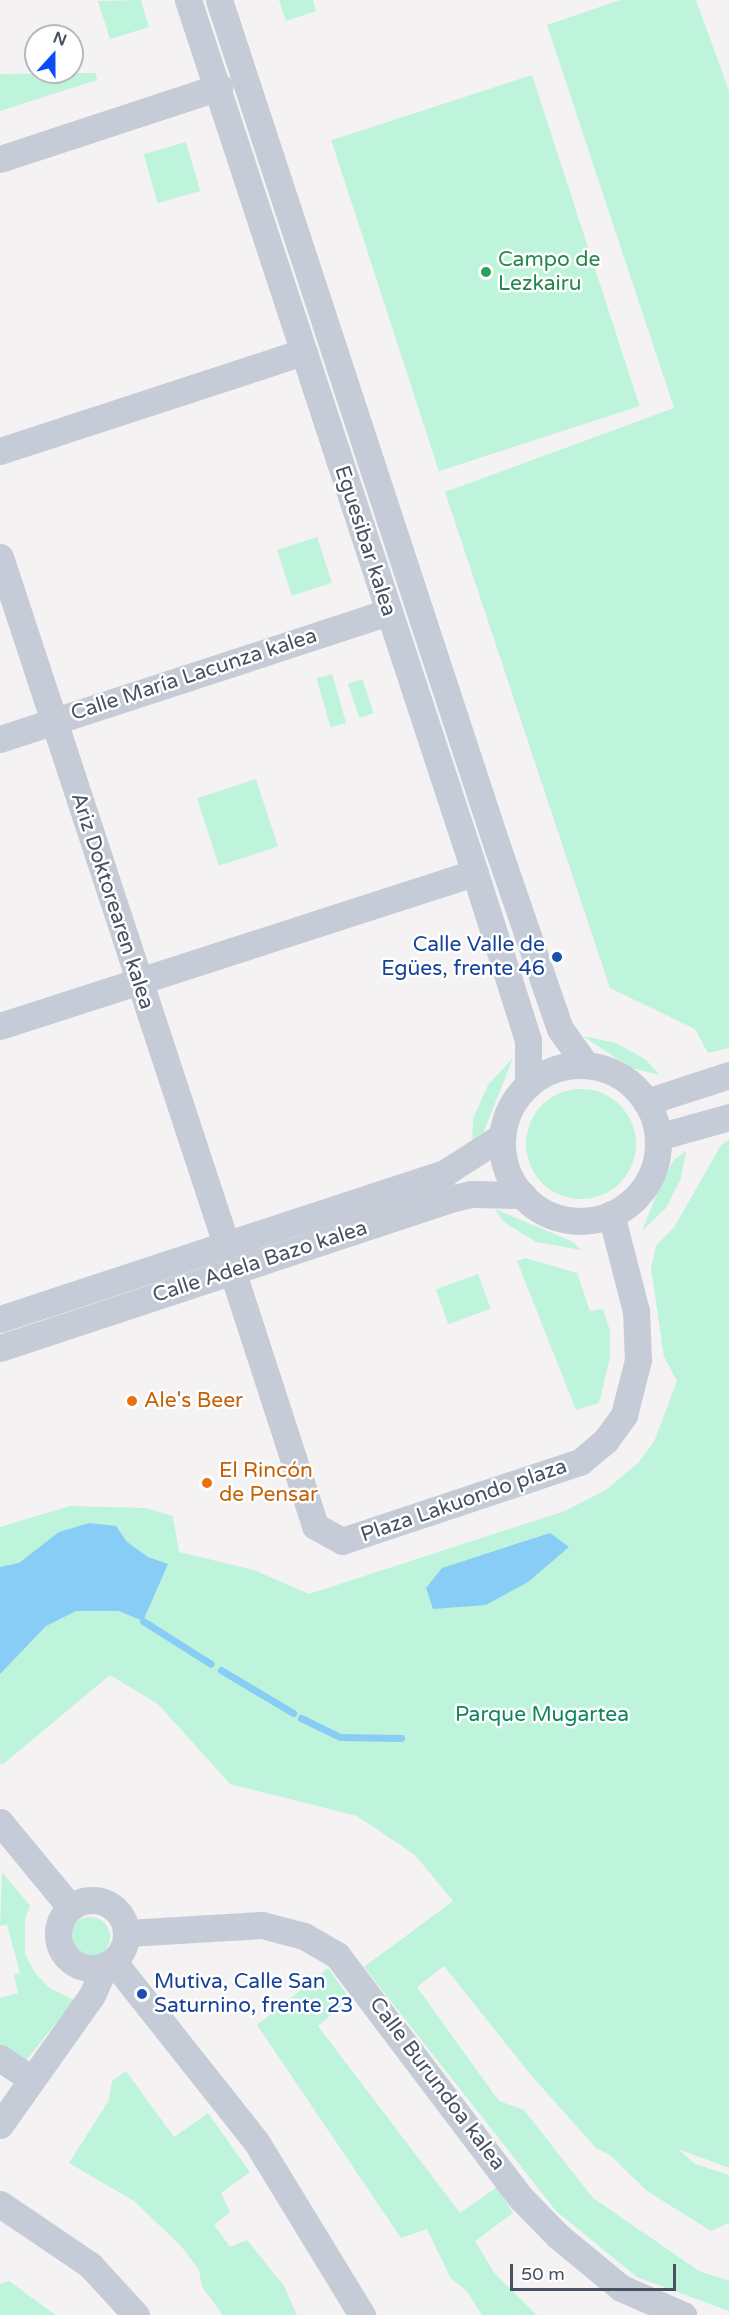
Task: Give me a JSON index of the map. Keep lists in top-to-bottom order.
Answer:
{
  "streets": {
    "street": [
      "Eguesibar kalea",
      "Calle María Lacunza kalea",
      "Ariz Doktorearen kalea",
      "Calle Adela Bazo kalea",
      "Plaza Lakuondo plaza",
      "Calle Burundoa kalea"
    ]
  },
  "crossings": [
    ["Eguesibar kalea", "Calle María Lacunza kalea"],
    ["Eguesibar kalea", "Calle Adela Bazo kalea"],
    ["Eguesibar kalea", "Plaza Lakuondo plaza"],
    ["Calle María Lacunza kalea", "Ariz Doktorearen kalea"],
    ["Ariz Doktorearen kalea", "Calle Adela Bazo kalea"],
    ["Calle Adela Bazo kalea", "Plaza Lakuondo plaza"]
  ],
  "parks": ["Parque Mugartea"],
  "places": [
    "Campo de Lezkairu",
    "Calle Valle de Egües, frente 46",
    "Ale's Beer",
    "El Rincón de Pensar",
    "Mutiva, Calle San Saturnino, frente 23"
  ],
  "scale_bar": "50 m",
  "north": "top"
}
